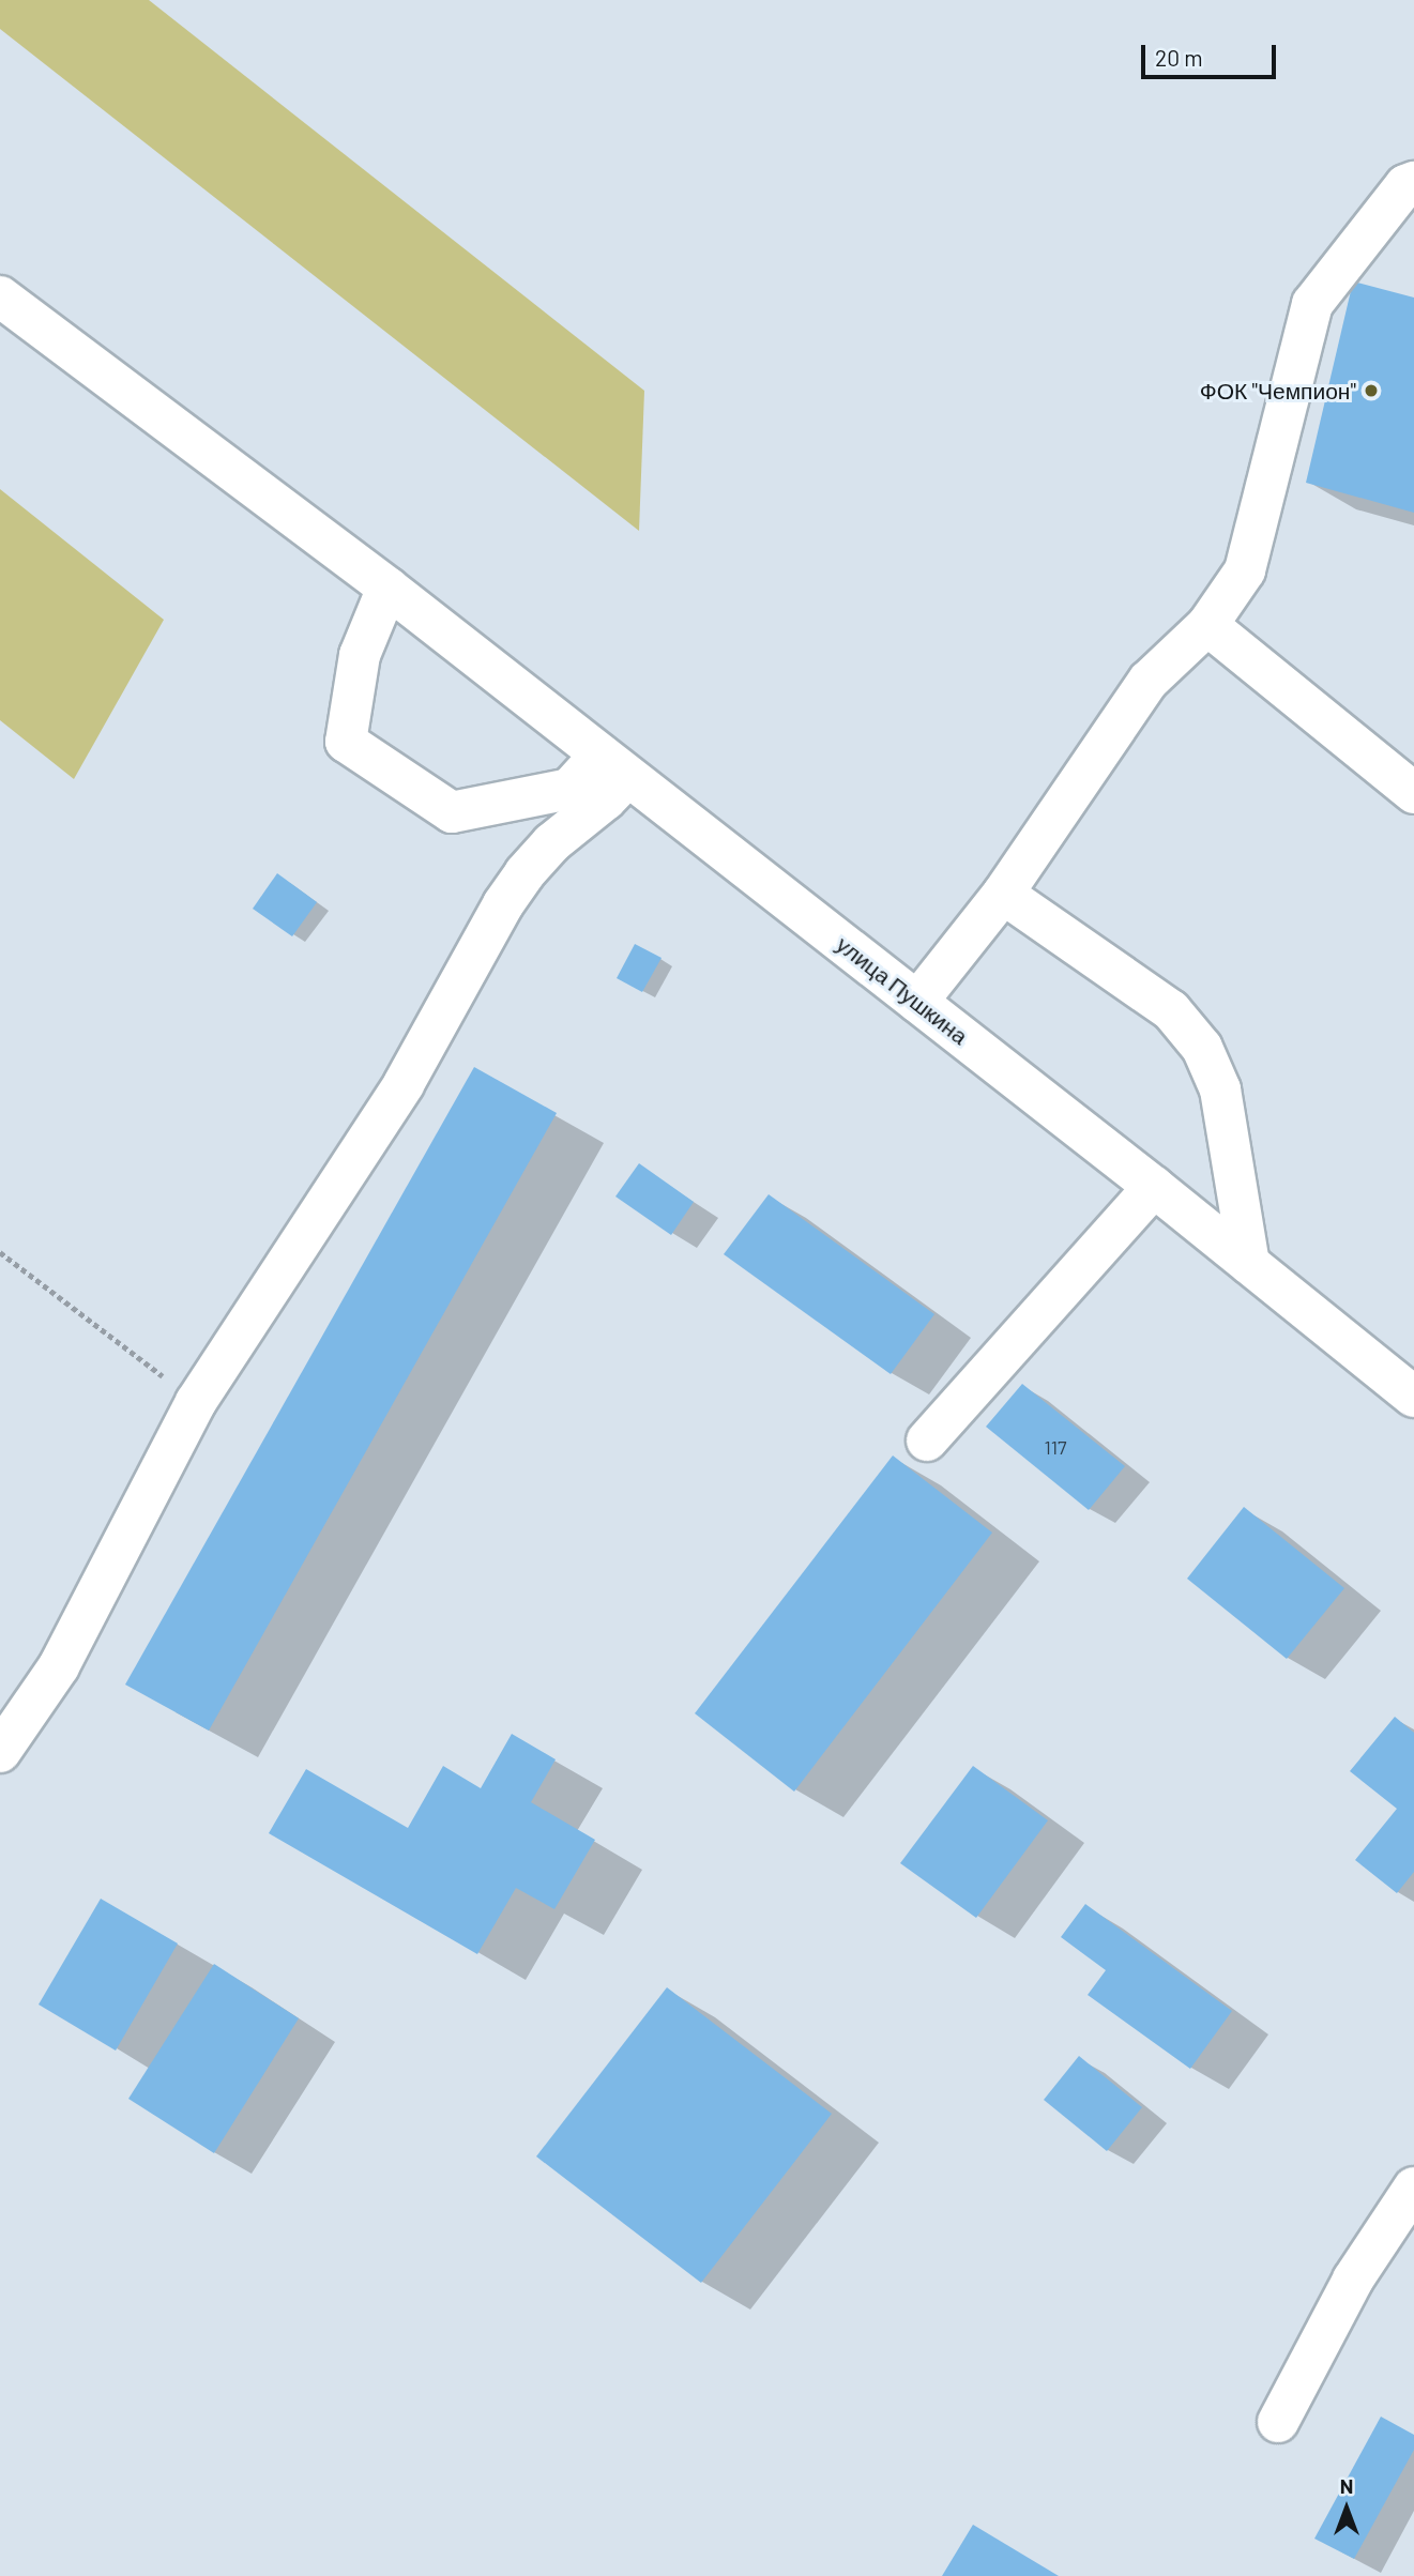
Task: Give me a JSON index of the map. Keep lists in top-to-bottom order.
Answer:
{
  "streets": {
    "street": ["улица Пушкина"]
  },
  "places": ["ФОК \"Чемпион\""],
  "house_numbers": ["117"],
  "scale_bar": "20 m",
  "north": "top"
}
